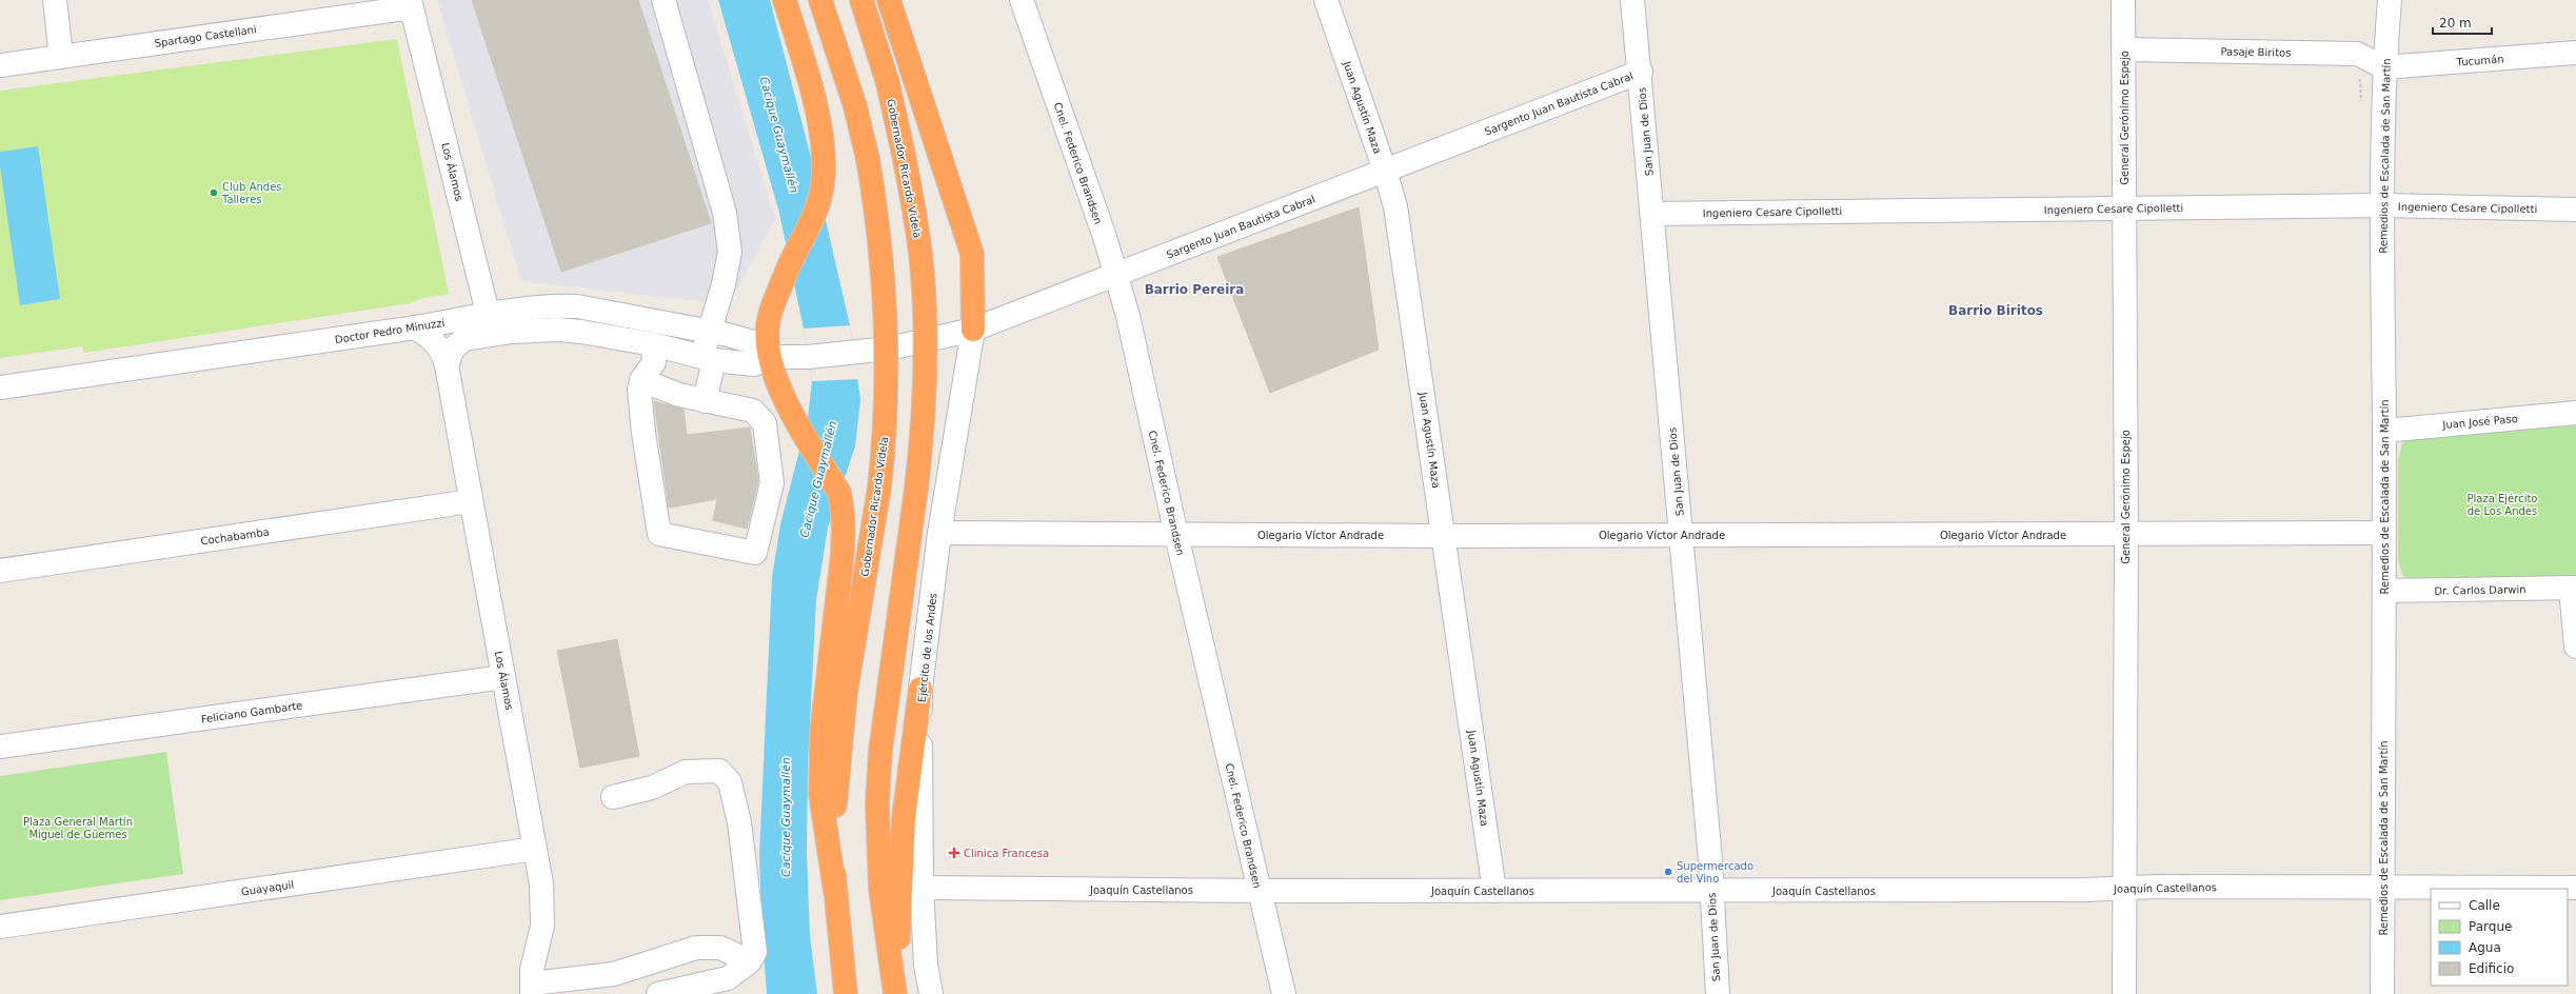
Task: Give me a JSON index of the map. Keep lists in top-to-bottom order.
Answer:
{
  "streets": {
    "highway": ["Gobernador Ricardo Videla"],
    "street": [
      "Spartago Castellani",
      "Pasaje Biritos",
      "Tucumán",
      "Sargento Juan Bautista Cabral",
      "Juan Agustín Maza",
      "General Gerónimo Espejo",
      "San Juan de Dios",
      "Remedios de Escalada de San Martín",
      "Cnel. Federico Brandsen",
      "Los Álamos",
      "Ingeniero Cesare Cipolletti",
      "Doctor Pedro Minuzzi",
      "Juan José Paso",
      "Olegario Víctor Andrade",
      "Cochabamba",
      "Dr. Carlos Darwin",
      "Ejército de los Andes",
      "Feliciano Gambarte",
      "Guayaquil",
      "Joaquín Castellanos"
    ]
  },
  "crossings": [
    ["Spartago Castellani", "Los Álamos"],
    ["Pasaje Biritos", "Tucumán"],
    ["Pasaje Biritos", "General Gerónimo Espejo"],
    ["Pasaje Biritos", "Remedios de Escalada de San Martín"],
    ["Tucumán", "Remedios de Escalada de San Martín"],
    ["Sargento Juan Bautista Cabral", "Juan Agustín Maza"],
    ["Sargento Juan Bautista Cabral", "San Juan de Dios"],
    ["Sargento Juan Bautista Cabral", "Cnel. Federico Brandsen"],
    ["Sargento Juan Bautista Cabral", "Doctor Pedro Minuzzi"],
    ["Sargento Juan Bautista Cabral", "Ejército de los Andes"],
    ["Juan Agustín Maza", "Olegario Víctor Andrade"],
    ["Juan Agustín Maza", "Joaquín Castellanos"],
    ["General Gerónimo Espejo", "Ingeniero Cesare Cipolletti"],
    ["General Gerónimo Espejo", "Olegario Víctor Andrade"],
    ["General Gerónimo Espejo", "Joaquín Castellanos"],
    ["San Juan de Dios", "Ingeniero Cesare Cipolletti"],
    ["San Juan de Dios", "Olegario Víctor Andrade"],
    ["San Juan de Dios", "Joaquín Castellanos"],
    ["Remedios de Escalada de San Martín", "Ingeniero Cesare Cipolletti"],
    ["Remedios de Escalada de San Martín", "Juan José Paso"],
    ["Remedios de Escalada de San Martín", "Olegario Víctor Andrade"],
    ["Remedios de Escalada de San Martín", "Dr. Carlos Darwin"],
    ["Remedios de Escalada de San Martín", "Joaquín Castellanos"],
    ["Cnel. Federico Brandsen", "Olegario Víctor Andrade"],
    ["Cnel. Federico Brandsen", "Joaquín Castellanos"],
    ["Los Álamos", "Doctor Pedro Minuzzi"],
    ["Los Álamos", "Cochabamba"],
    ["Los Álamos", "Feliciano Gambarte"],
    ["Los Álamos", "Guayaquil"],
    ["Olegario Víctor Andrade", "Ejército de los Andes"],
    ["Ejército de los Andes", "Joaquín Castellanos"]
  ],
  "districts": ["Barrio Pereira", "Barrio Biritos"],
  "water": ["Cacique Guaymallén"],
  "parks": ["Plaza Ejército de Los Andes", "Plaza General Martín Miguel de Güemes"],
  "places": {
    "other": ["Club Andes Talleres", "Supermercado del Vino"],
    "health": ["Clinica Francesa"]
  },
  "legend": [
    "Calle",
    "Parque",
    "Agua",
    "Edificio"
  ],
  "scale_bar": "20 m"
}
